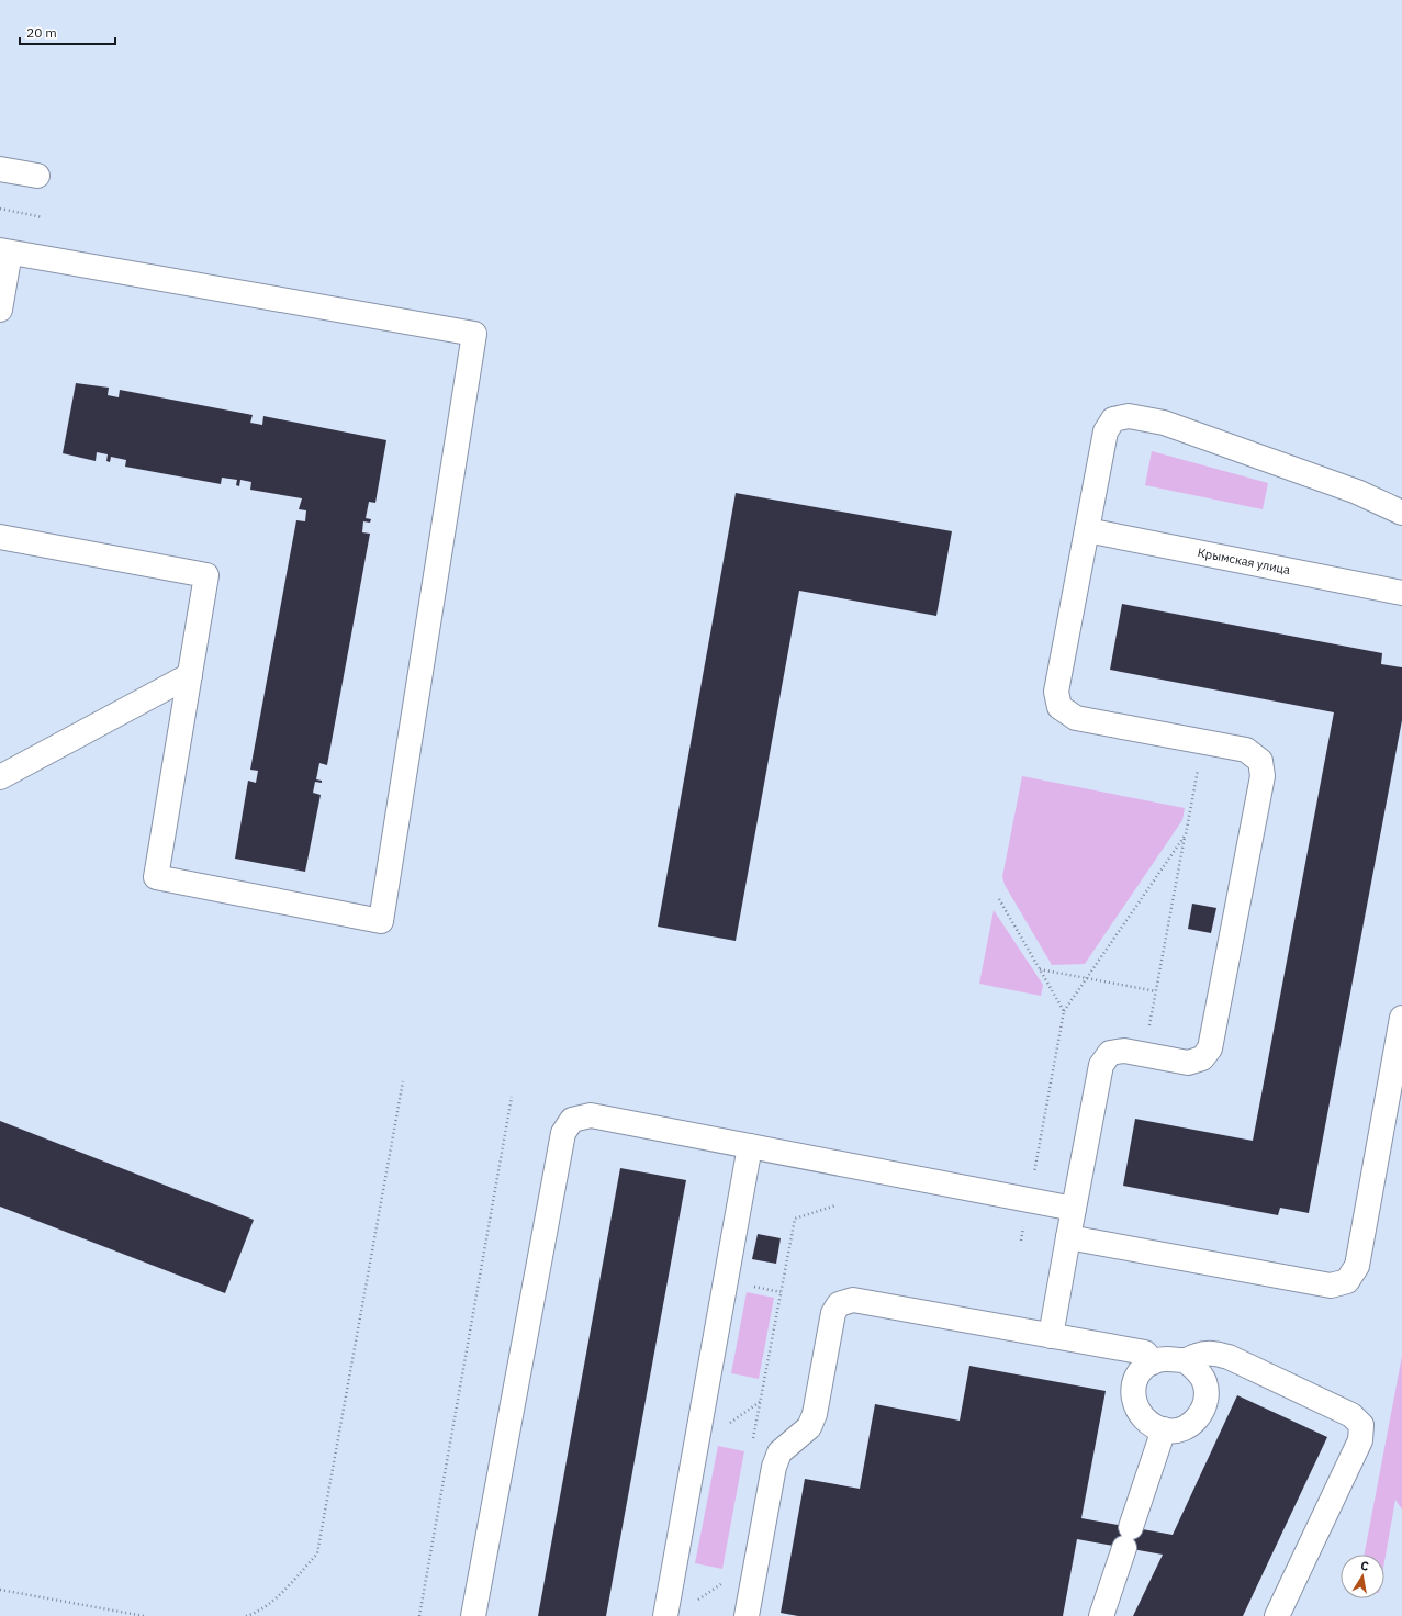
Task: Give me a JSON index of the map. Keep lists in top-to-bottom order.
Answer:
{
  "streets": {
    "street": ["Крымская улица"]
  },
  "scale_bar": "20 m",
  "north": "top"
}
